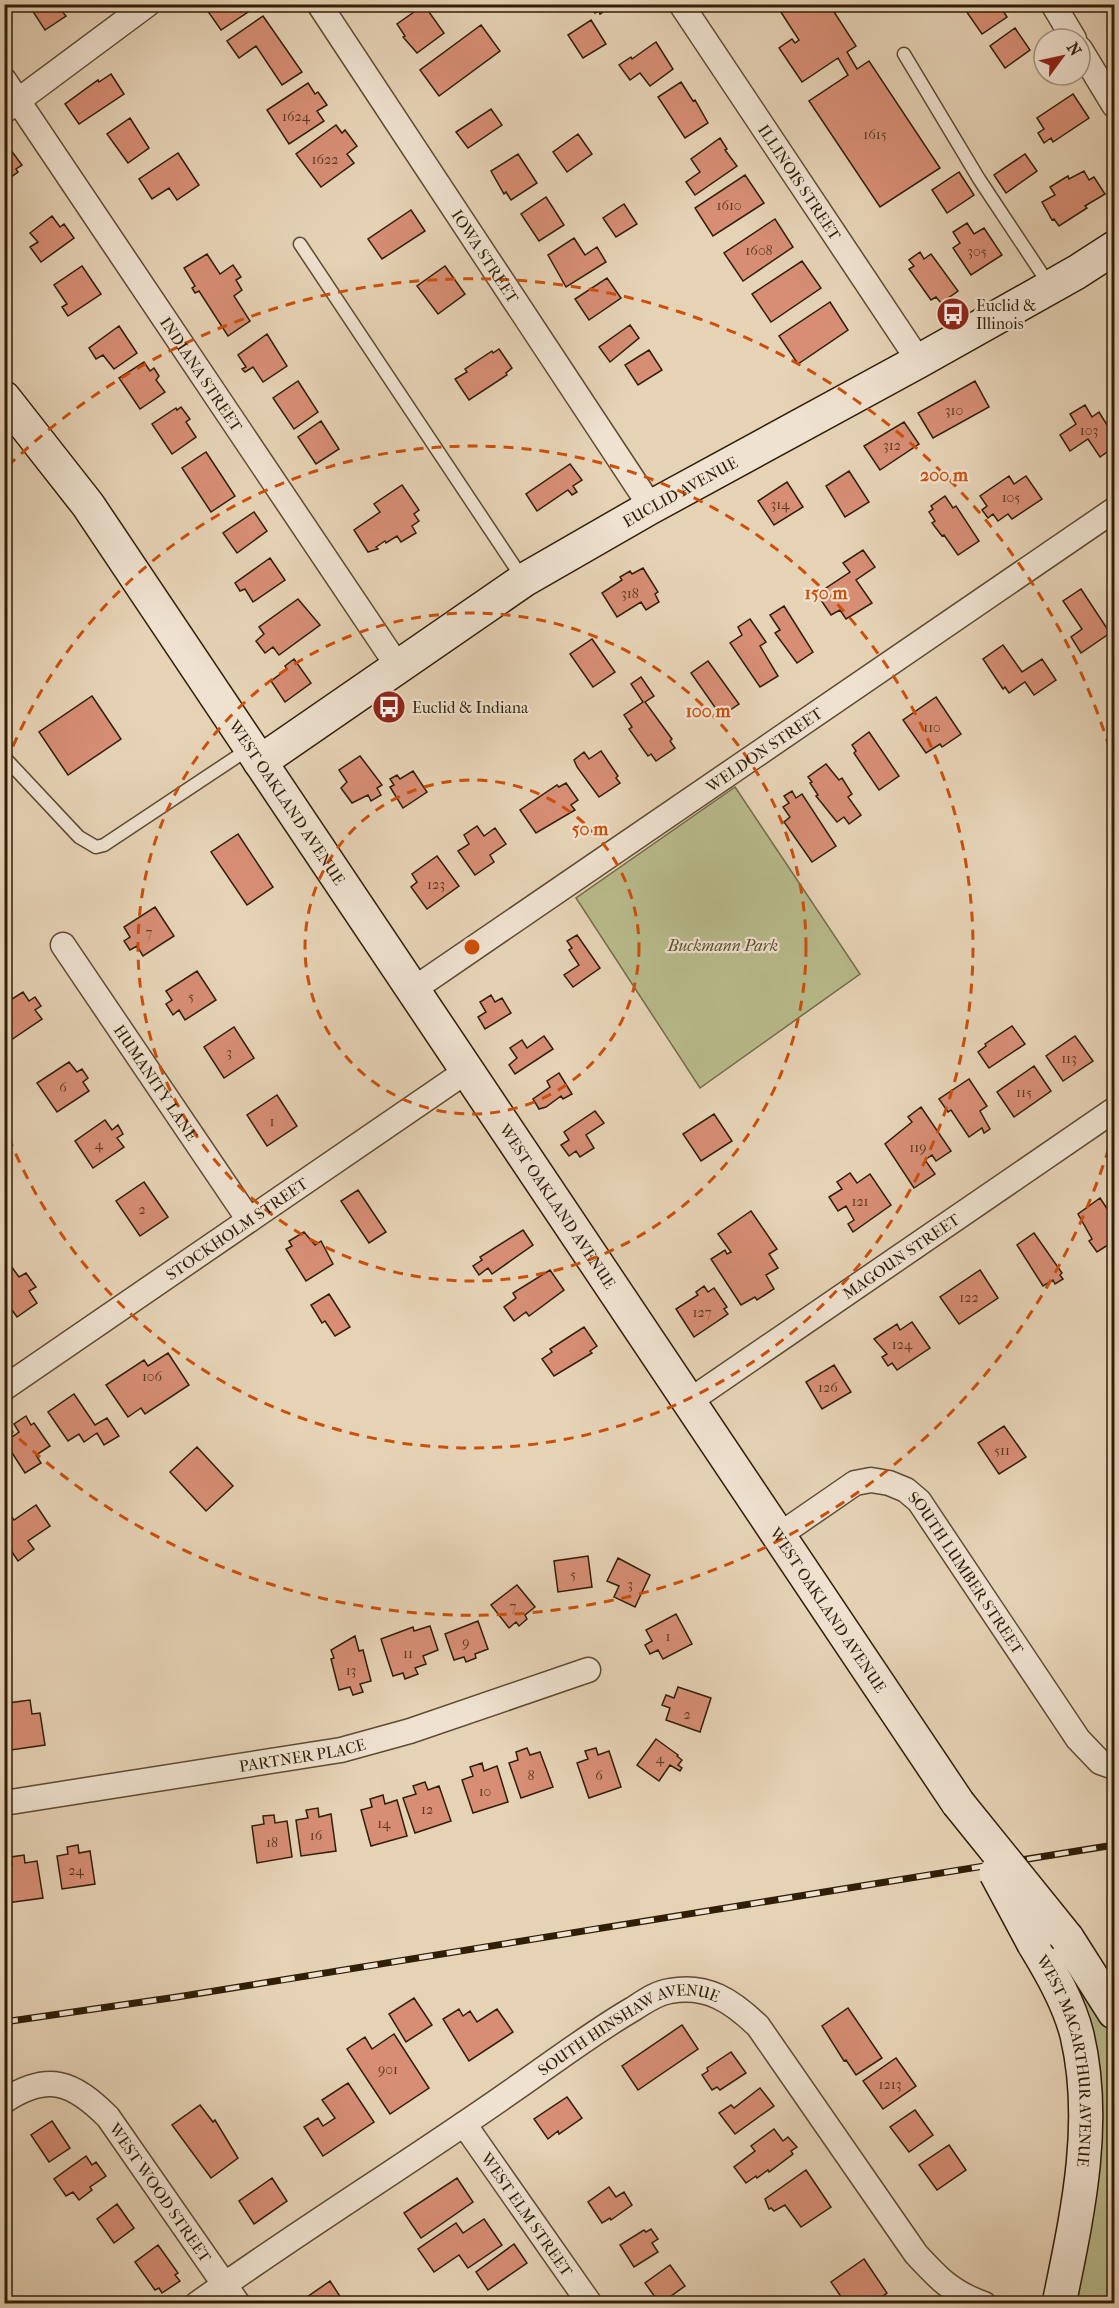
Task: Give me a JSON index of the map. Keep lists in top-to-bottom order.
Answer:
{
  "streets": {
    "main road": ["EUCLID AVENUE", "WEST OAKLAND AVENUE", "WEST MACARTHUR AVENUE"],
    "street": [
      "ILLINOIS STREET",
      "IOWA STREET",
      "INDIANA STREET",
      "WELDON STREET",
      "HUMANITY LANE",
      "STOCKHOLM STREET",
      "MAGOUN STREET",
      "SOUTH LUMBER STREET",
      "PARTNER PLACE",
      "SOUTH HINSHAW AVENUE",
      "WEST WOOD STREET",
      "WEST ELM STREET"
    ]
  },
  "crossings": [
    ["ILLINOIS STREET", "EUCLID AVENUE"],
    ["IOWA STREET", "EUCLID AVENUE"],
    ["INDIANA STREET", "EUCLID AVENUE"],
    ["EUCLID AVENUE", "WEST OAKLAND AVENUE"],
    ["WELDON STREET", "WEST OAKLAND AVENUE"],
    ["WEST OAKLAND AVENUE", "STOCKHOLM STREET"],
    ["WEST OAKLAND AVENUE", "MAGOUN STREET"],
    ["WEST OAKLAND AVENUE", "SOUTH LUMBER STREET"],
    ["WEST OAKLAND AVENUE", "WEST MACARTHUR AVENUE"],
    ["HUMANITY LANE", "STOCKHOLM STREET"],
    ["SOUTH HINSHAW AVENUE", "WEST WOOD STREET"],
    ["SOUTH HINSHAW AVENUE", "WEST ELM STREET"]
  ],
  "parks": ["Buckmann Park"],
  "places": {
    "bus stop": ["Euclid & Illinois", "Euclid & Indiana"]
  },
  "house_numbers": [
    "1624",
    "1615",
    "1622",
    "1610",
    "1608",
    "305",
    "310",
    "103",
    "312",
    "105",
    "314",
    "318",
    "110",
    "123",
    "7",
    "5",
    "3",
    "113",
    "6",
    "115",
    "1",
    "4",
    "119",
    "121",
    "2",
    "122",
    "127",
    "124",
    "106",
    "126",
    "511",
    "5",
    "3",
    "7",
    "1",
    "9",
    "11",
    "13",
    "2",
    "4",
    "8",
    "6",
    "10",
    "12",
    "14",
    "16",
    "18",
    "24",
    "901",
    "1213"
  ],
  "north": "top right",
  "rings": [
    "200 m",
    "150 m",
    "100 m",
    "50 m"
  ]
}
